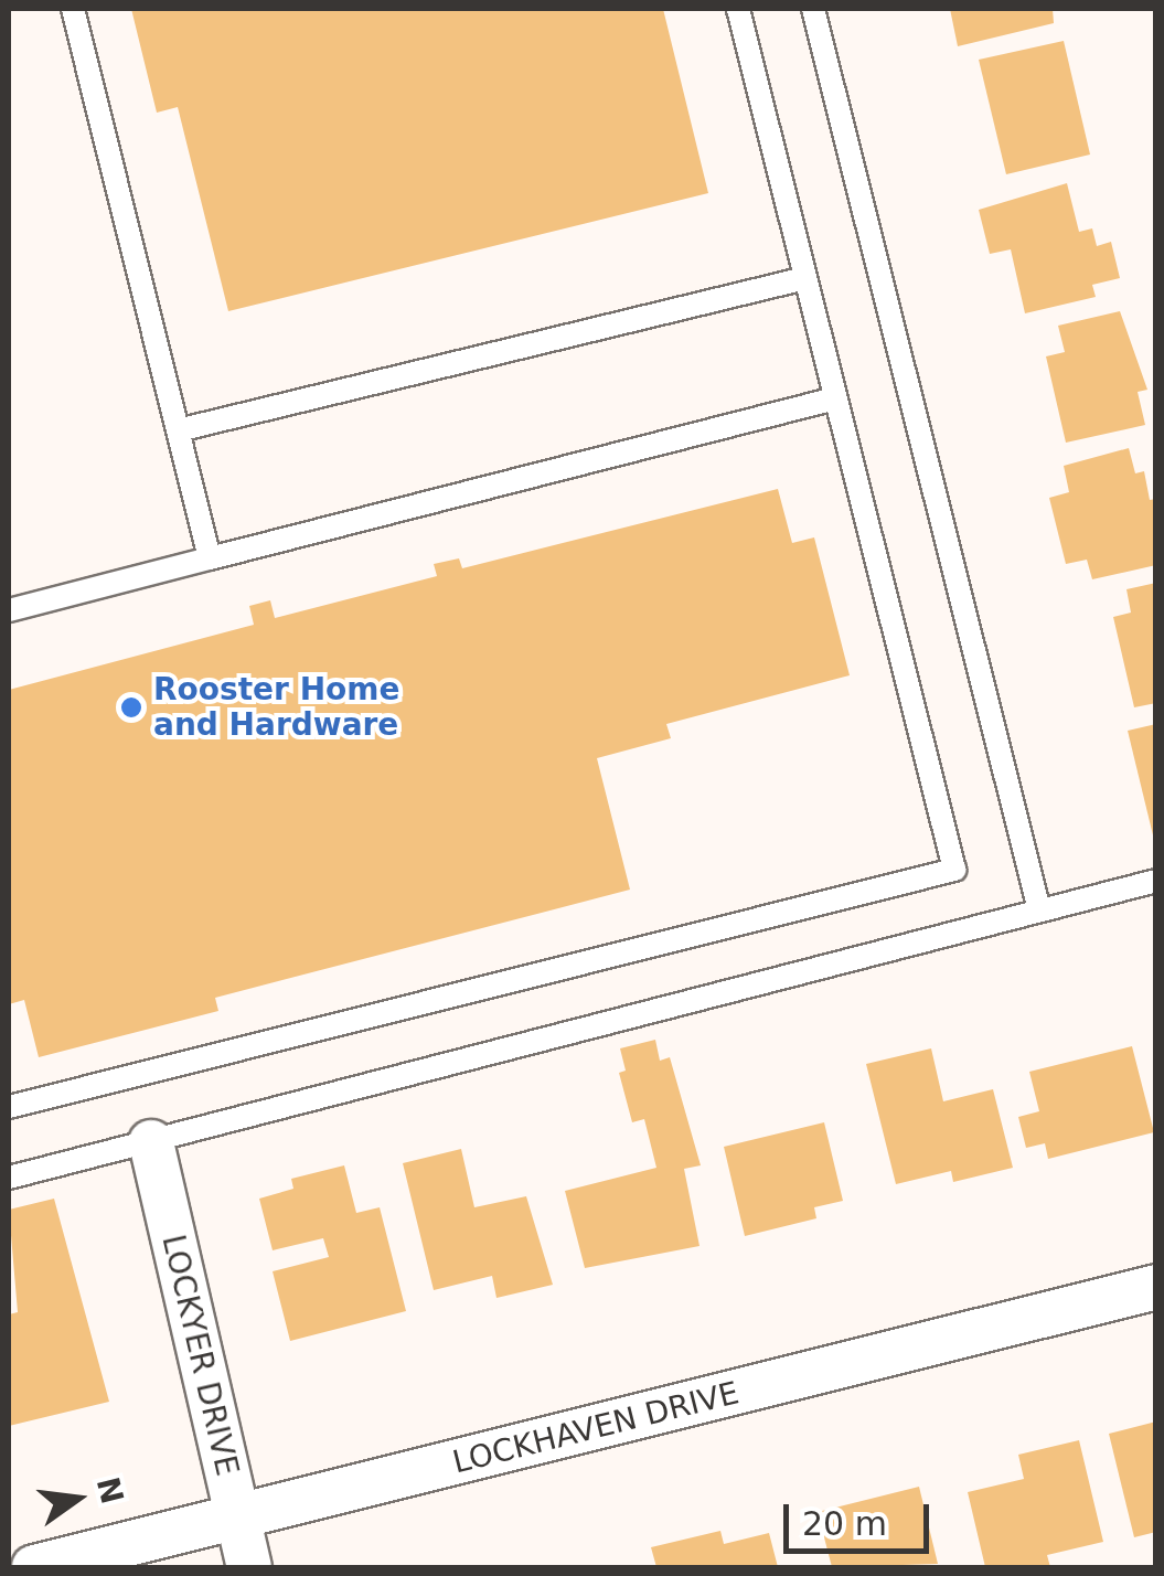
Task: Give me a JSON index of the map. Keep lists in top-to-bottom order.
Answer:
{
  "streets": {
    "street": ["LOCKYER DRIVE", "LOCKHAVEN DRIVE"]
  },
  "crossings": [
    ["LOCKYER DRIVE", "LOCKHAVEN DRIVE"]
  ],
  "places": ["Rooster Home and Hardware"],
  "scale_bar": "20 m",
  "north": "right"
}
